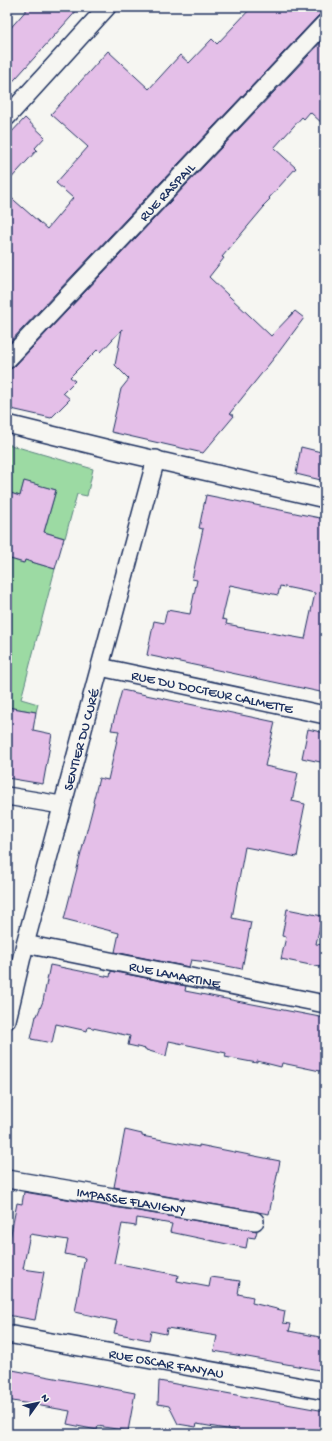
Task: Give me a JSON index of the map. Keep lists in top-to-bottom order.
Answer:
{
  "streets": {
    "street": [
      "RUE RASPAIL",
      "RUE DU DOCTEUR CALMETTE",
      "SENTIER DU CURÉ",
      "RUE LAMARTINE",
      "IMPASSE FLAVIGNY",
      "RUE OSCAR FANYAU"
    ]
  },
  "crossings": [
    ["RUE DU DOCTEUR CALMETTE", "SENTIER DU CURÉ"],
    ["SENTIER DU CURÉ", "RUE LAMARTINE"]
  ],
  "north": "top right"
}
